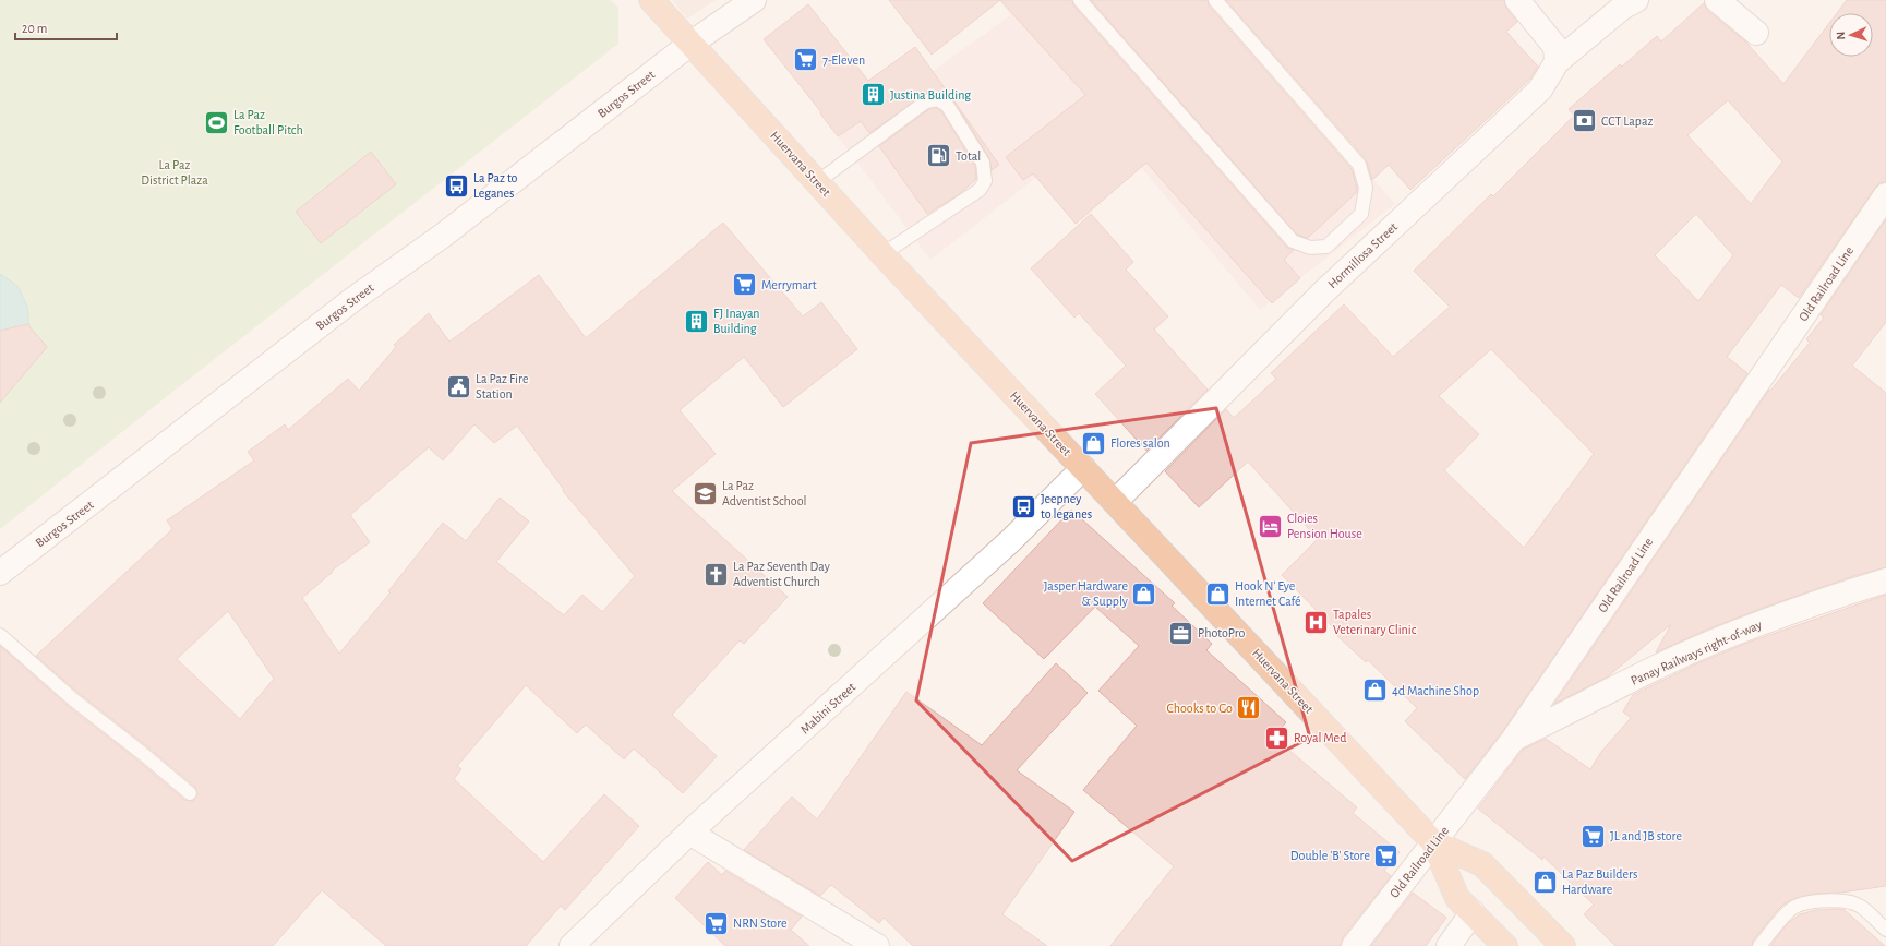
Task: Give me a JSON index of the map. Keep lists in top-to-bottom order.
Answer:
{
  "streets": {
    "main road": ["Huervana Street"],
    "street": [
      "Burgos Street",
      "Hormillosa Street",
      "Old Railroad Line",
      "Panay Railways right-of-way",
      "Mabini Street"
    ]
  },
  "crossings": [
    ["Burgos Street", "Huervana Street"],
    ["Huervana Street", "Hormillosa Street"],
    ["Huervana Street", "Old Railroad Line"],
    ["Huervana Street", "Mabini Street"],
    ["Old Railroad Line", "Panay Railways right-of-way"]
  ],
  "parks": ["La Paz District Plaza"],
  "places": {
    "supermarket": [
      "7-Eleven",
      "Merrymart",
      "JL and JB store",
      "Double 'B' Store",
      "NRN Store"
    ],
    "building": ["Justina Building", "FJ Inayan Building"],
    "bank": ["CCT Lapaz"],
    "sports": ["La Paz Football Pitch"],
    "fuel station": ["Total"],
    "bus stop": ["La Paz to Leganes", "Jeepney to leganes"],
    "public building": ["La Paz Fire Station"],
    "shop": [
      "Flores salon",
      "Jasper Hardware & Supply",
      "Hook N' Eye Internet Café",
      "4d Machine Shop",
      "La Paz Builders Hardware"
    ],
    "school or university": ["La Paz Adventist School"],
    "hotel": ["Cloies Pension House"],
    "church": ["La Paz Seventh Day Adventist Church"],
    "hospital": ["Tapales Veterinary Clinic"],
    "office": ["PhotoPro"],
    "restaurant": ["Chooks to Go"],
    "pharmacy": ["Royal Med"]
  },
  "scale_bar": "20 m",
  "north": "left"
}
